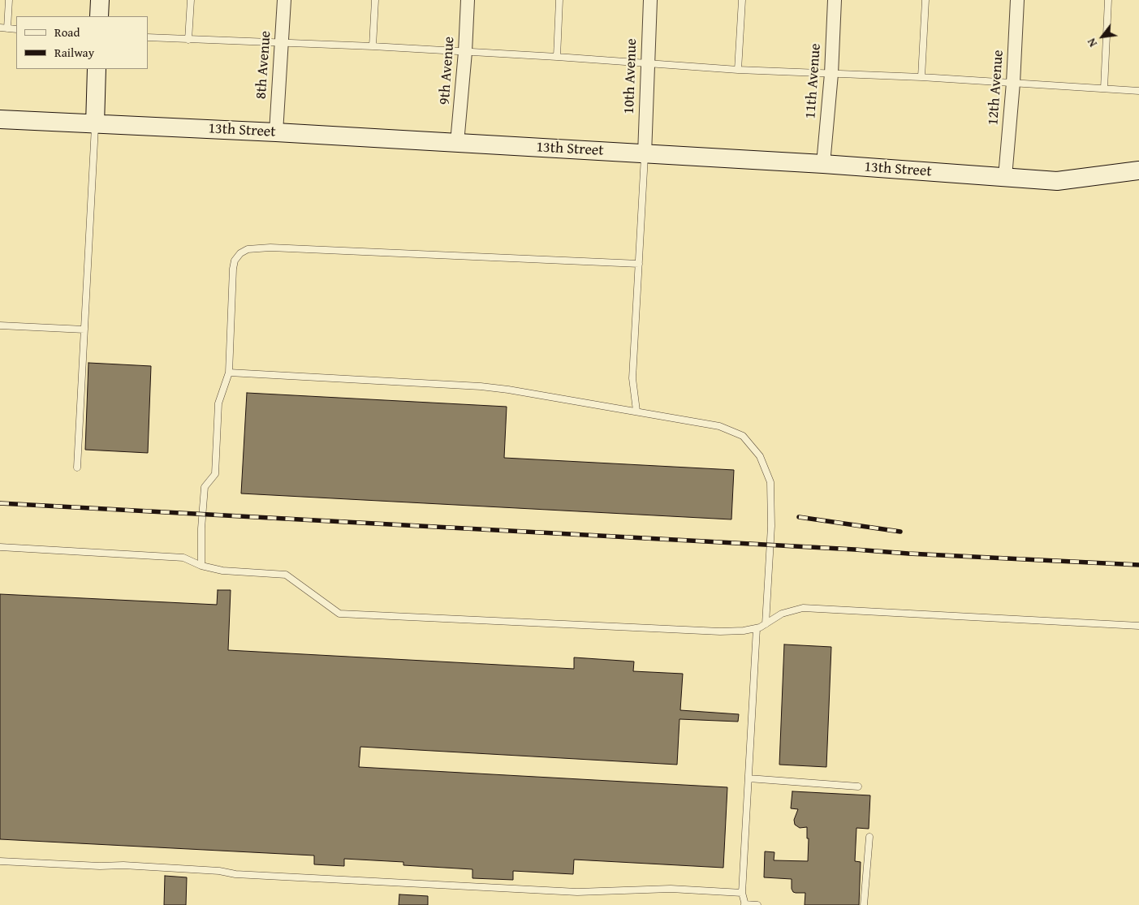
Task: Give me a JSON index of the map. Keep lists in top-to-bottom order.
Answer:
{
  "streets": {
    "street": [
      "8th Avenue",
      "9th Avenue",
      "10th Avenue",
      "11th Avenue",
      "12th Avenue",
      "13th Street"
    ]
  },
  "crossings": [
    ["8th Avenue", "13th Street"],
    ["9th Avenue", "13th Street"],
    ["10th Avenue", "13th Street"],
    ["11th Avenue", "13th Street"],
    ["12th Avenue", "13th Street"]
  ],
  "legend": ["Road", "Railway"],
  "north": "bottom left"
}
